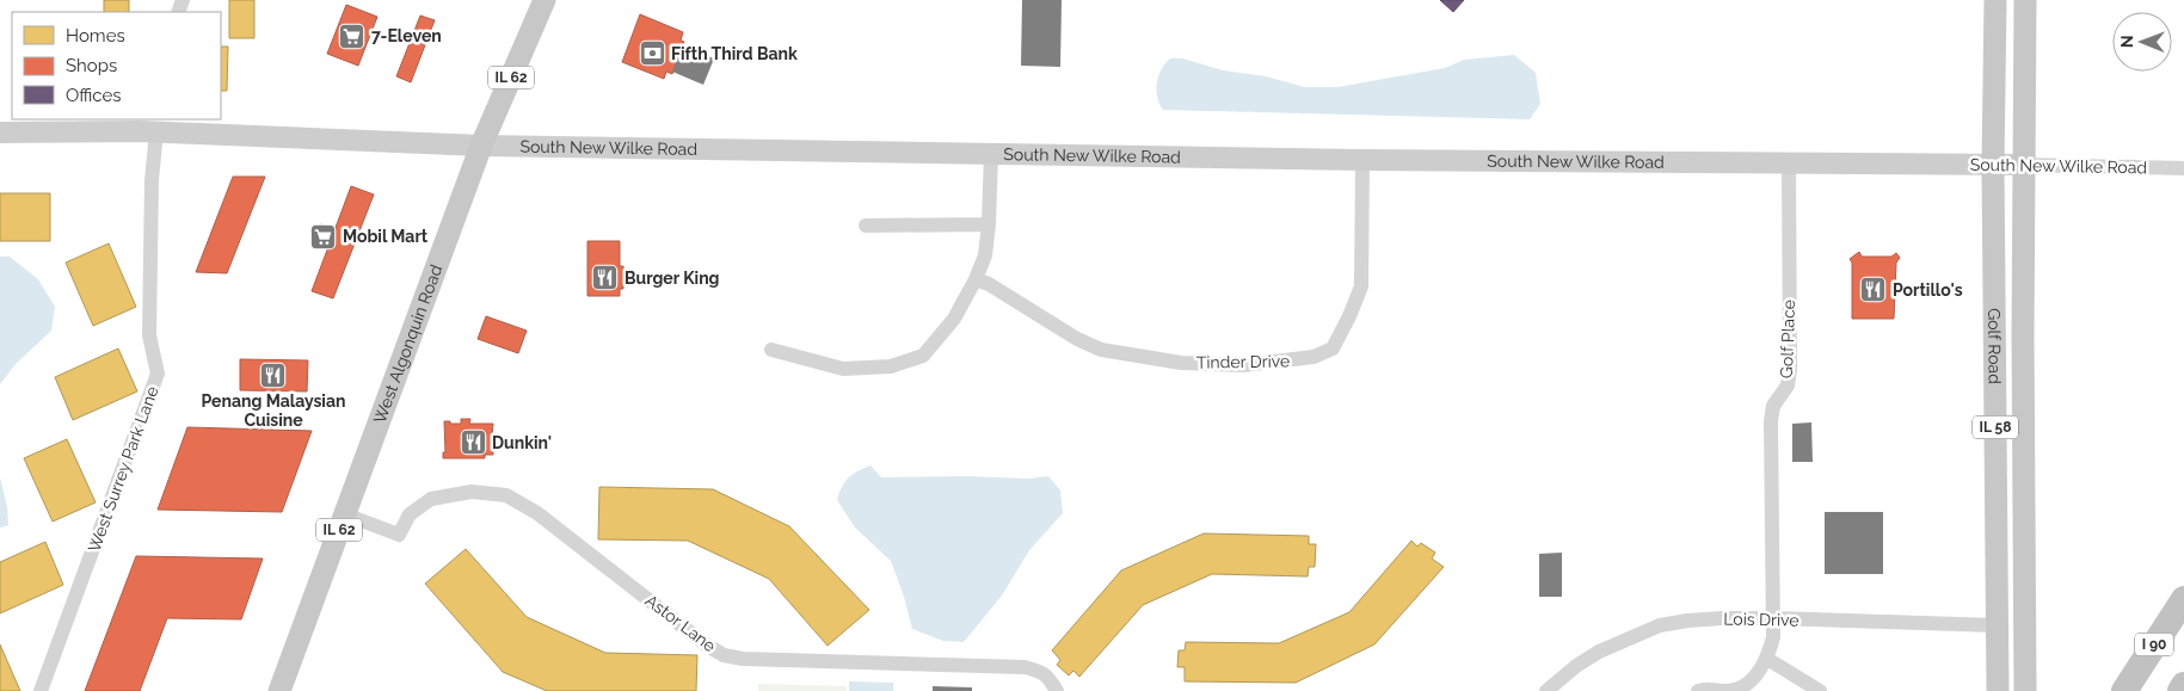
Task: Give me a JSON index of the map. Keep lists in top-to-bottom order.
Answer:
{
  "streets": {
    "highway": ["I 90"],
    "main road": [
      "IL 62",
      "South New Wilke Road",
      "West Algonquin Road",
      "Golf Road",
      "IL 58"
    ],
    "street": [
      "Golf Place",
      "Tinder Drive",
      "West Surrey Park Lane",
      "Lois Drive",
      "Astor Lane"
    ]
  },
  "crossings": [
    ["South New Wilke Road", "Golf Place"],
    ["South New Wilke Road", "West Algonquin Road"],
    ["South New Wilke Road", "Golf Road"],
    ["South New Wilke Road", "Tinder Drive"],
    ["South New Wilke Road", "West Surrey Park Lane"],
    ["Golf Place", "Lois Drive"],
    ["West Algonquin Road", "Astor Lane"],
    ["Golf Road", "Lois Drive"]
  ],
  "places": {
    "supermarket": ["7-Eleven", "Mobil Mart"],
    "bank": ["Fifth Third Bank"],
    "restaurant": [
      "Burger King",
      "Portillo's",
      "Penang Malaysian Cuisine",
      "Dunkin'"
    ]
  },
  "legend": ["Homes", "Shops", "Offices"],
  "north": "left"
}
